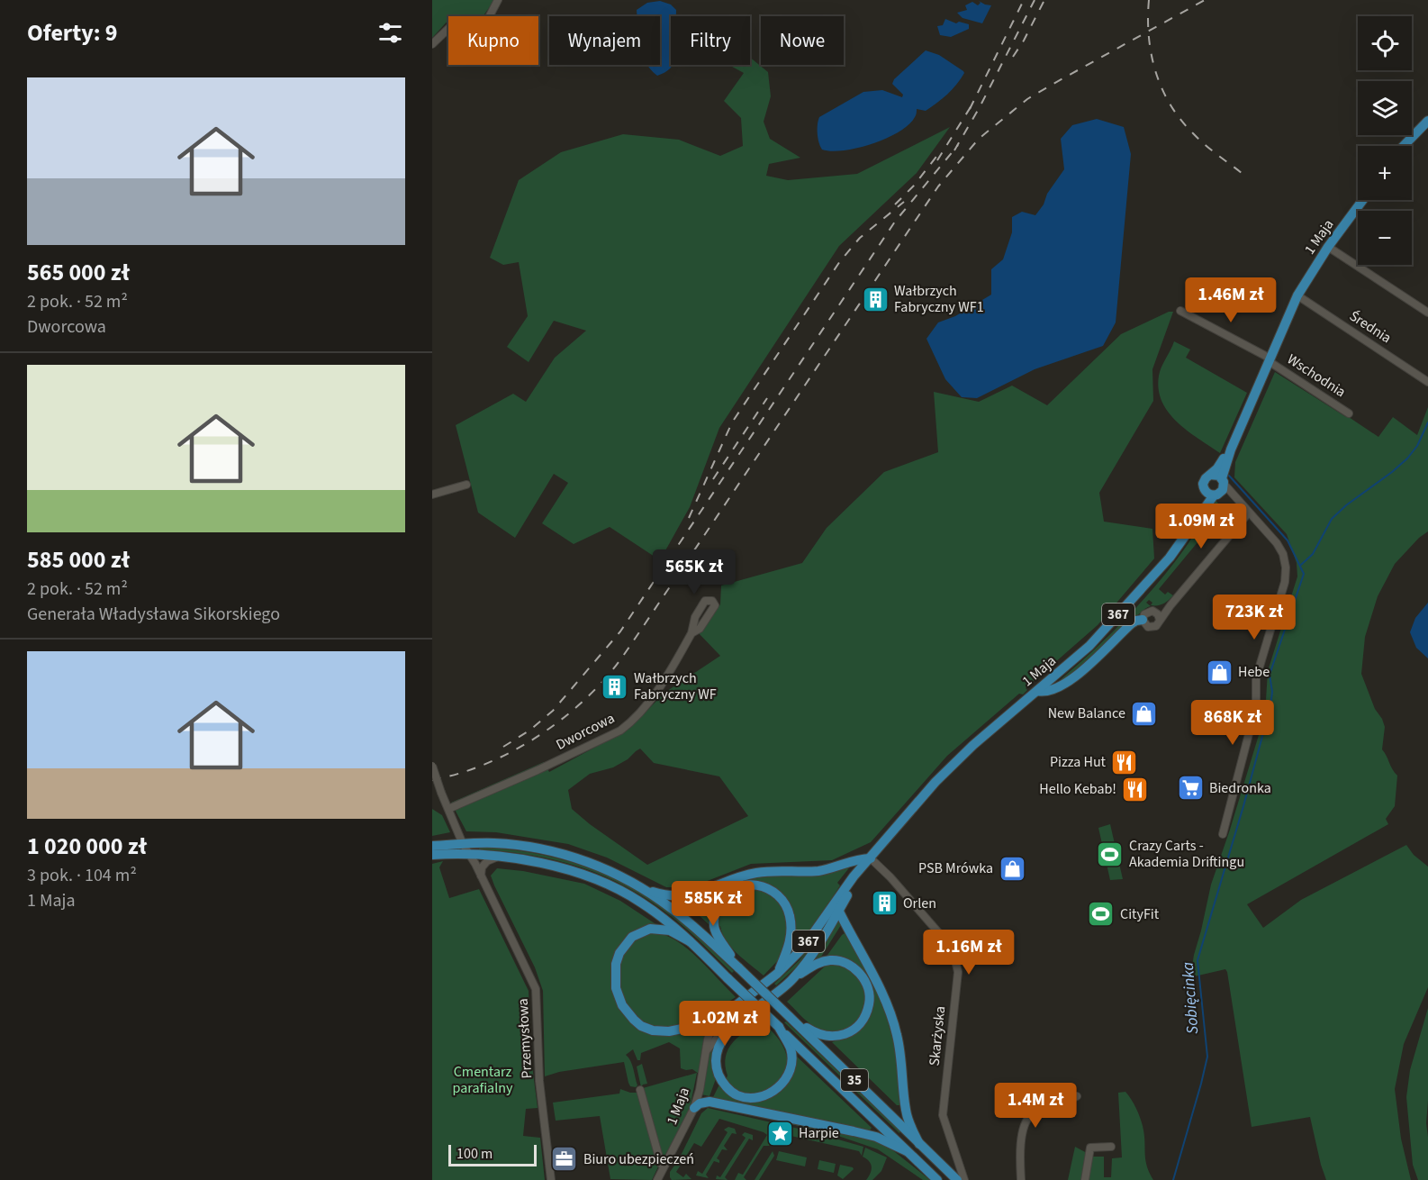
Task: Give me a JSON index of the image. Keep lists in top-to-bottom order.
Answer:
{
  "streets": {
    "main road": ["1 Maja", "367", "35"],
    "street": [
      "Średnia",
      "Wschodnia",
      "Dworcowa",
      "Skarżyska",
      "Przemysłowa"
    ]
  },
  "crossings": [
    ["1 Maja", "Średnia"],
    ["1 Maja", "Wschodnia"],
    ["1 Maja", "367"],
    ["1 Maja", "Skarżyska"],
    ["Dworcowa", "Przemysłowa"],
    ["Przemysłowa", "35"]
  ],
  "water": ["Sobięcinka"],
  "parks": ["Cmentarz parafialny"],
  "places": {
    "building": ["Wałbrzych Fabryczny WF1", "Wałbrzych Fabryczny WF", "Orlen"],
    "shop": ["Hebe", "New Balance", "PSB Mrówka"],
    "restaurant": ["Pizza Hut", "Hello Kebab!"],
    "supermarket": ["Biedronka"],
    "sports": ["Crazy Carts - Akademia Driftingu", "CityFit"],
    "place": ["Harpie"],
    "office": ["Biuro ubezpieczeń"]
  },
  "scale_bar": "100 m",
  "page": {
    "heading": "Oferty: 9",
    "map_buttons": ["+", "−"],
    "chip": [
      "Kupno",
      "Wynajem",
      "Filtry",
      "Nowe"
    ],
    "list": [
      {
        "name": "565 000 zł",
        "note": "2 pok. · 52 m² · Dworcowa"
      },
      {
        "name": "585 000 zł",
        "note": "2 pok. · 52 m² · Generała Władysława Sikorskiego"
      },
      {
        "name": "1 020 000 zł",
        "note": "3 pok. · 104 m² · 1 Maja"
      }
    ],
    "price": [
      "1.46M zł",
      "1.09M zł",
      "565K zł",
      "723K zł",
      "868K zł",
      "585K zł",
      "1.16M zł",
      "1.02M zł",
      "1.4M zł"
    ],
    "scale": "100 m"
  }
}
